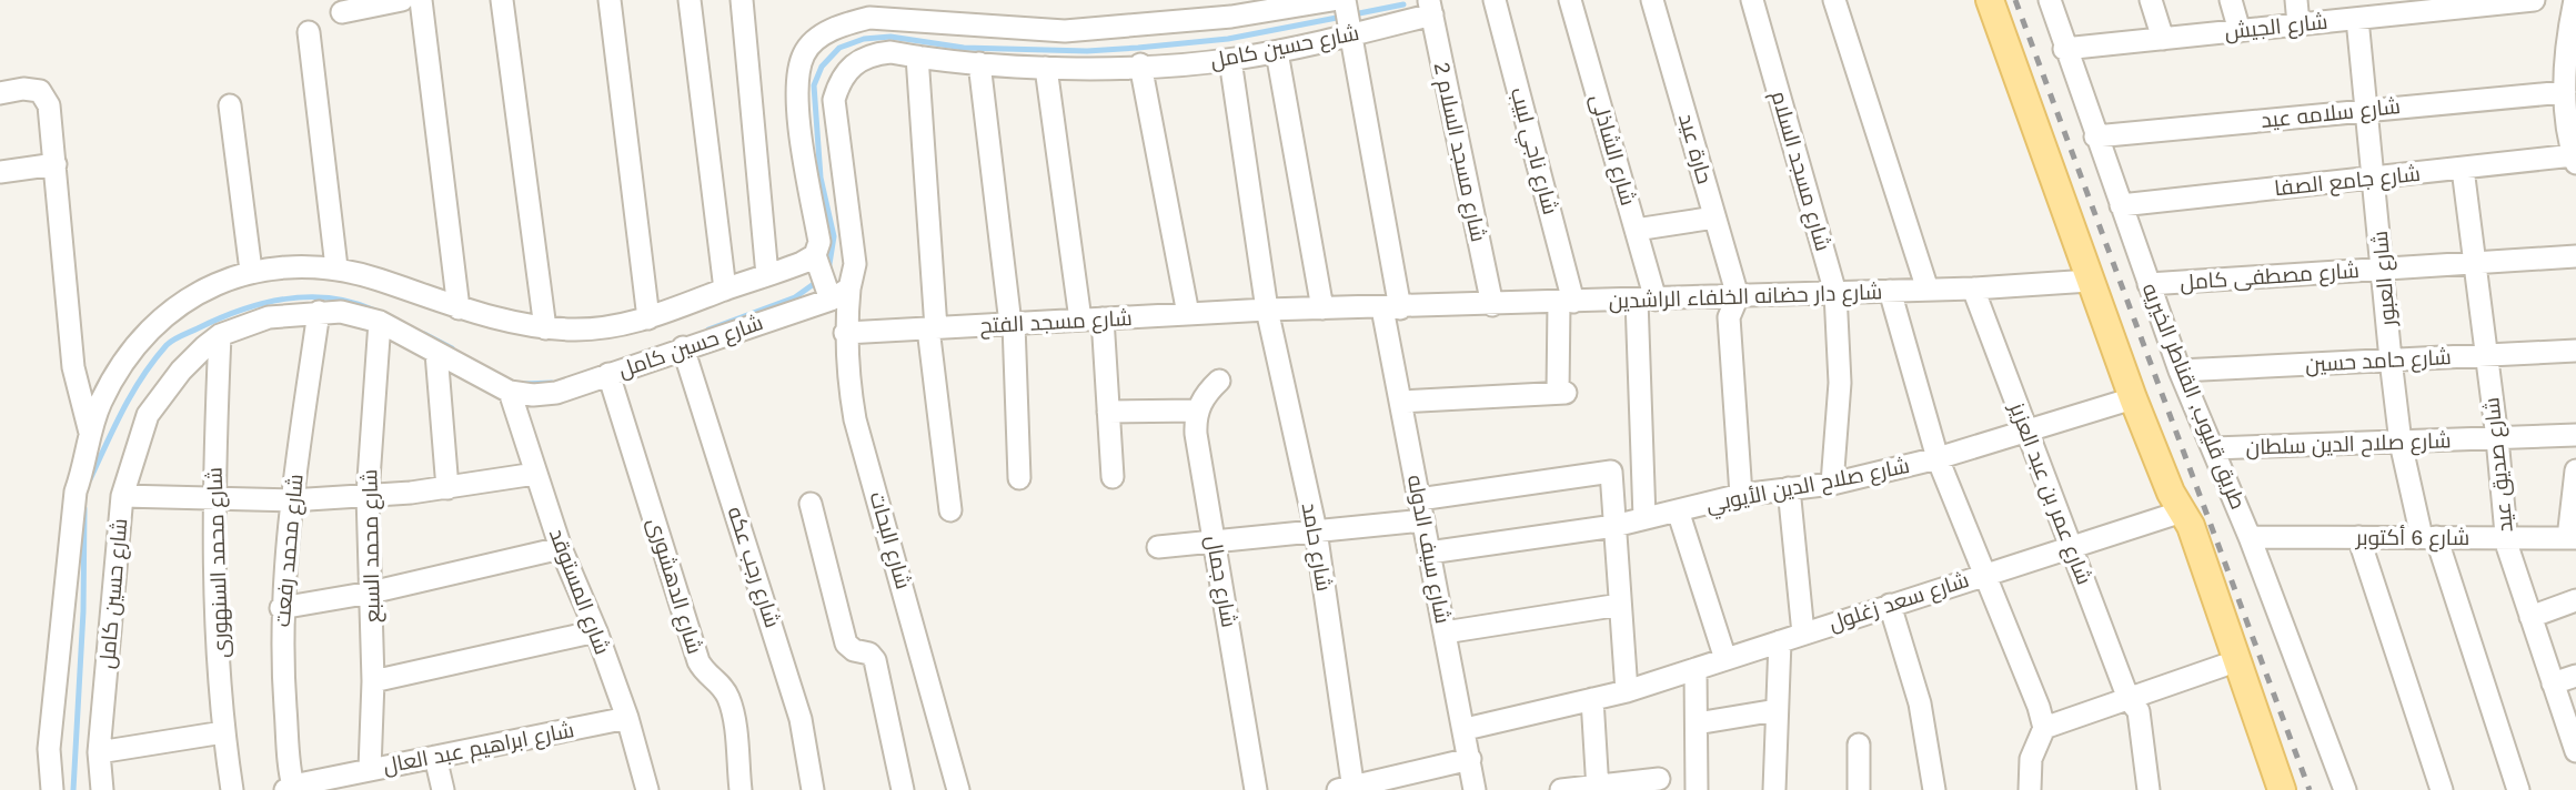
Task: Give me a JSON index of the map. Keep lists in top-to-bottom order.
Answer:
{
  "streets": {
    "street": [
      "شارع الجيش",
      "شارع حسين كامل",
      "شارع سلامه عيد",
      "حارة عيد",
      "شارع الشاذلى",
      "شارع ناجي لبيب",
      "شارع مسجد السلام 2",
      "شارع مسجد السلام",
      "شارع جامع الصفا",
      "شارع مصطفى كامل",
      "شارع العبور",
      "شارع دار حضانه الخلفاء الراشدين",
      "شارع مسجد الفتح",
      "شارع حامد حسين",
      "طريق قليوب, القناطر الخيريه",
      "شارع صلاح الدين سلطان",
      "شارع صديق عيد",
      "شارع صلاح الدين الأيوبي",
      "شارع عمر بن عبد العزيز",
      "شارع 6 أكتوبر",
      "شارع البحات",
      "شارع محمد السبع",
      "شارع حامد",
      "شارع سيف الدوله",
      "شارع محمد رفعت",
      "شارع محمد السنهورى",
      "شارع رجب عكه",
      "شارع جمال",
      "شارع الدهشورى",
      "شارع المستوقد",
      "شارع سعد زغلول",
      "شارع ابراهيم عبد العال"
    ]
  },
  "crossings": [
    ["شارع الجيش", "شارع العبور"],
    ["شارع الجيش", "طريق قليوب, القناطر الخيريه"],
    ["شارع حسين كامل", "شارع مسجد السلام 2"],
    ["شارع حسين كامل", "شارع البحات"],
    ["شارع حسين كامل", "شارع محمد السبع"],
    ["شارع حسين كامل", "شارع حامد"],
    ["شارع حسين كامل", "شارع سيف الدوله"],
    ["شارع حسين كامل", "شارع محمد رفعت"],
    ["شارع حسين كامل", "شارع محمد السنهورى"],
    ["شارع حسين كامل", "شارع رجب عكه"],
    ["شارع حسين كامل", "شارع الدهشورى"],
    ["شارع حسين كامل", "شارع المستوقد"],
    ["شارع سلامه عيد", "شارع العبور"],
    ["شارع سلامه عيد", "طريق قليوب, القناطر الخيريه"],
    ["حارة عيد", "شارع دار حضانه الخلفاء الراشدين"],
    ["شارع الشاذلى", "شارع دار حضانه الخلفاء الراشدين"],
    ["شارع الشاذلى", "شارع صلاح الدين الأيوبي"],
    ["شارع ناجي لبيب", "شارع دار حضانه الخلفاء الراشدين"],
    ["شارع ناجي لبيب", "شارع سيف الدوله"],
    ["شارع مسجد السلام 2", "شارع دار حضانه الخلفاء الراشدين"],
    ["شارع مسجد السلام", "شارع دار حضانه الخلفاء الراشدين"],
    ["شارع مسجد السلام", "شارع صلاح الدين الأيوبي"],
    ["شارع جامع الصفا", "شارع العبور"],
    ["شارع جامع الصفا", "طريق قليوب, القناطر الخيريه"],
    ["شارع جامع الصفا", "شارع صديق عيد"],
    ["شارع مصطفى كامل", "شارع العبور"],
    ["شارع مصطفى كامل", "طريق قليوب, القناطر الخيريه"],
    ["شارع مصطفى كامل", "شارع صديق عيد"],
    ["شارع العبور", "شارع حامد حسين"],
    ["شارع العبور", "شارع صلاح الدين سلطان"],
    ["شارع العبور", "شارع 6 أكتوبر"],
    ["شارع دار حضانه الخلفاء الراشدين", "شارع مسجد الفتح"],
    ["شارع دار حضانه الخلفاء الراشدين", "شارع عمر بن عبد العزيز"],
    ["شارع دار حضانه الخلفاء الراشدين", "شارع سيف الدوله"],
    ["شارع مسجد الفتح", "شارع البحات"],
    ["شارع مسجد الفتح", "شارع حامد"],
    ["شارع حامد حسين", "طريق قليوب, القناطر الخيريه"],
    ["شارع حامد حسين", "شارع صديق عيد"],
    ["طريق قليوب, القناطر الخيريه", "شارع صلاح الدين سلطان"],
    ["طريق قليوب, القناطر الخيريه", "شارع 6 أكتوبر"],
    ["شارع صلاح الدين سلطان", "شارع صديق عيد"],
    ["شارع صديق عيد", "شارع 6 أكتوبر"],
    ["شارع صلاح الدين الأيوبي", "شارع عمر بن عبد العزيز"],
    ["شارع صلاح الدين الأيوبي", "شارع سيف الدوله"],
    ["شارع عمر بن عبد العزيز", "شارع سعد زغلول"],
    ["شارع محمد السبع", "شارع ابراهيم عبد العال"],
    ["شارع سيف الدوله", "شارع سعد زغلول"],
    ["شارع محمد رفعت", "شارع ابراهيم عبد العال"],
    ["شارع المستوقد", "شارع ابراهيم عبد العال"]
  ]
}
